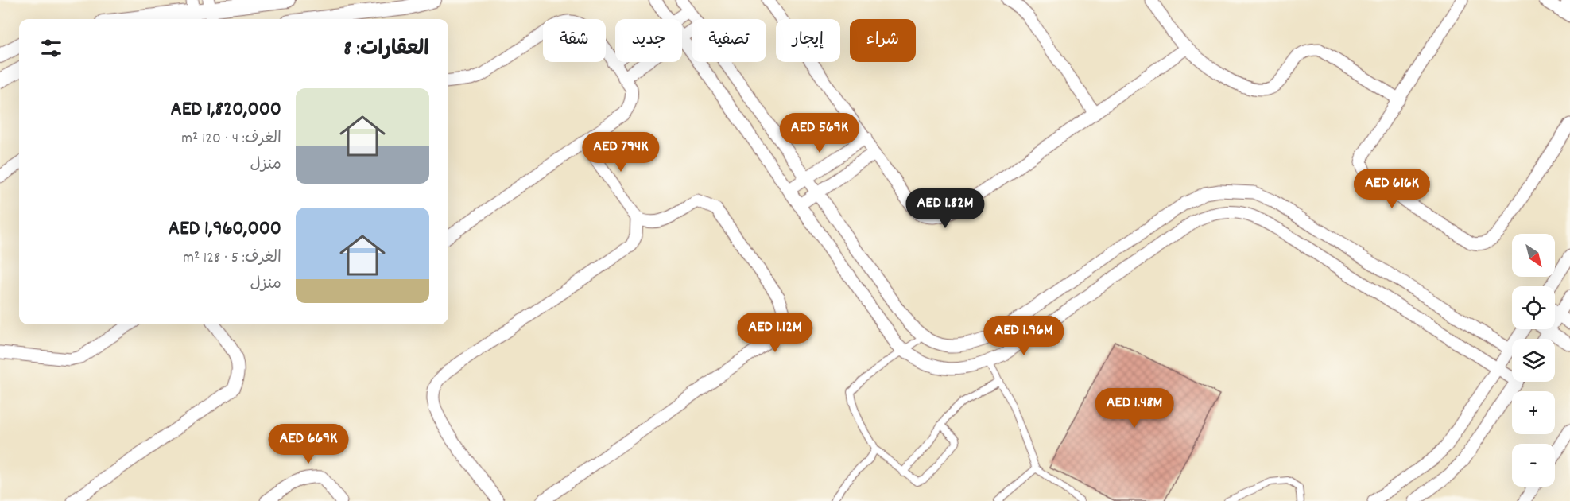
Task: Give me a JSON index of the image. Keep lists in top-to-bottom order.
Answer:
{
  "north": "bottom right",
  "page": {
    "chip": [
      "شراء",
      "إيجار",
      "تصفية",
      "جديد",
      "شقة"
    ],
    "heading": "العقارات: 8",
    "list": [
      {
        "name": "AED 1,820,000",
        "note": "الغرف: 4 · 120 m² · منزل"
      },
      {
        "name": "AED 1,960,000",
        "note": "الغرف: 5 · 128 m² · منزل"
      }
    ],
    "price": [
      "AED 569K",
      "AED 794K",
      "AED 616K",
      "AED 1.82M",
      "AED 1.12M",
      "AED 1.96M",
      "AED 1.48M",
      "AED 669K"
    ],
    "map_buttons": ["+", "−"]
  }
}
